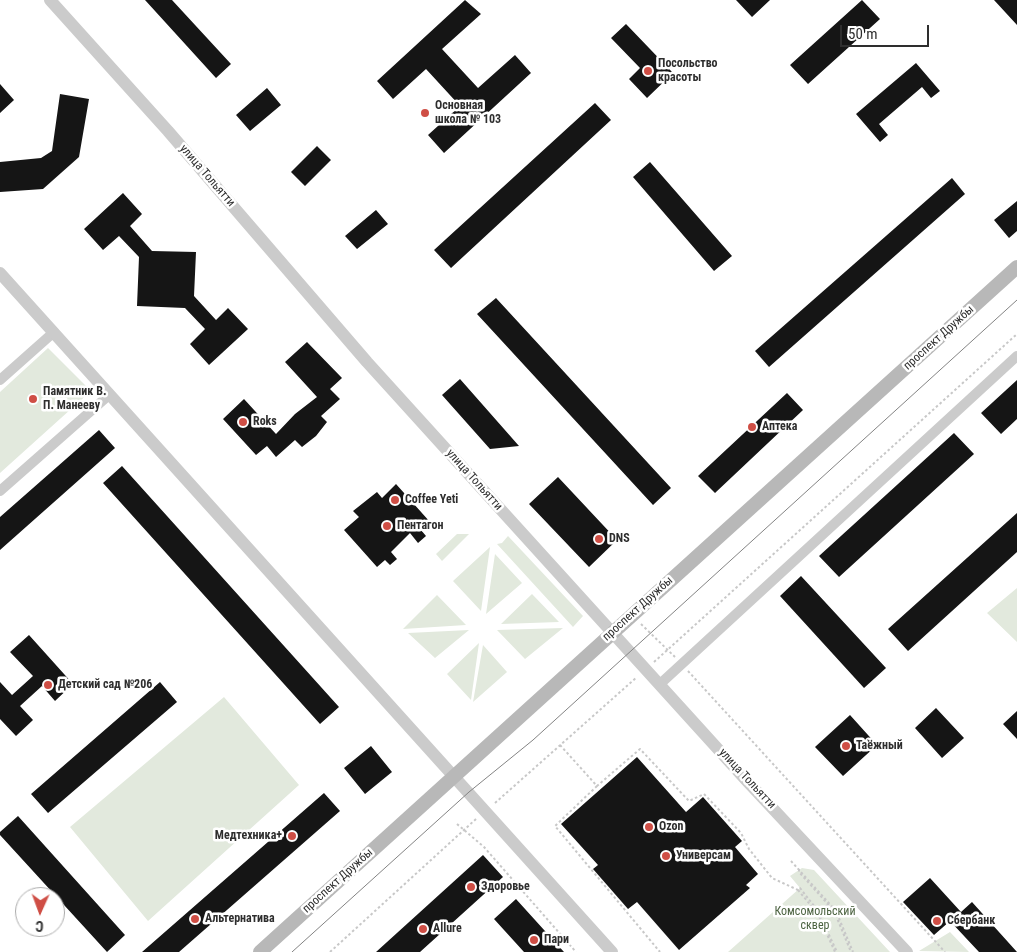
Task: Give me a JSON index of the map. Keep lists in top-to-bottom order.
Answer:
{
  "streets": {
    "main road": ["проспект Дружбы"],
    "street": ["улица Тольятти"]
  },
  "crossings": [
    ["улица Тольятти", "проспект Дружбы"]
  ],
  "parks": ["Комсомольский сквер"],
  "places": [
    "Посольство красоты",
    "Основная школа № 103",
    "Памятник В. П. Манееву",
    "Roks",
    "Аптека",
    "Coffee Yeti",
    "Пентагон",
    "DNS",
    "Детский сад №206",
    "Таёжный",
    "Ozon",
    "Медтехника+",
    "Универсам",
    "Здоровье",
    "Альтернатива",
    "Сбербанк",
    "Allure",
    "Пари"
  ],
  "scale_bar": "50 m",
  "north": "bottom"
}
